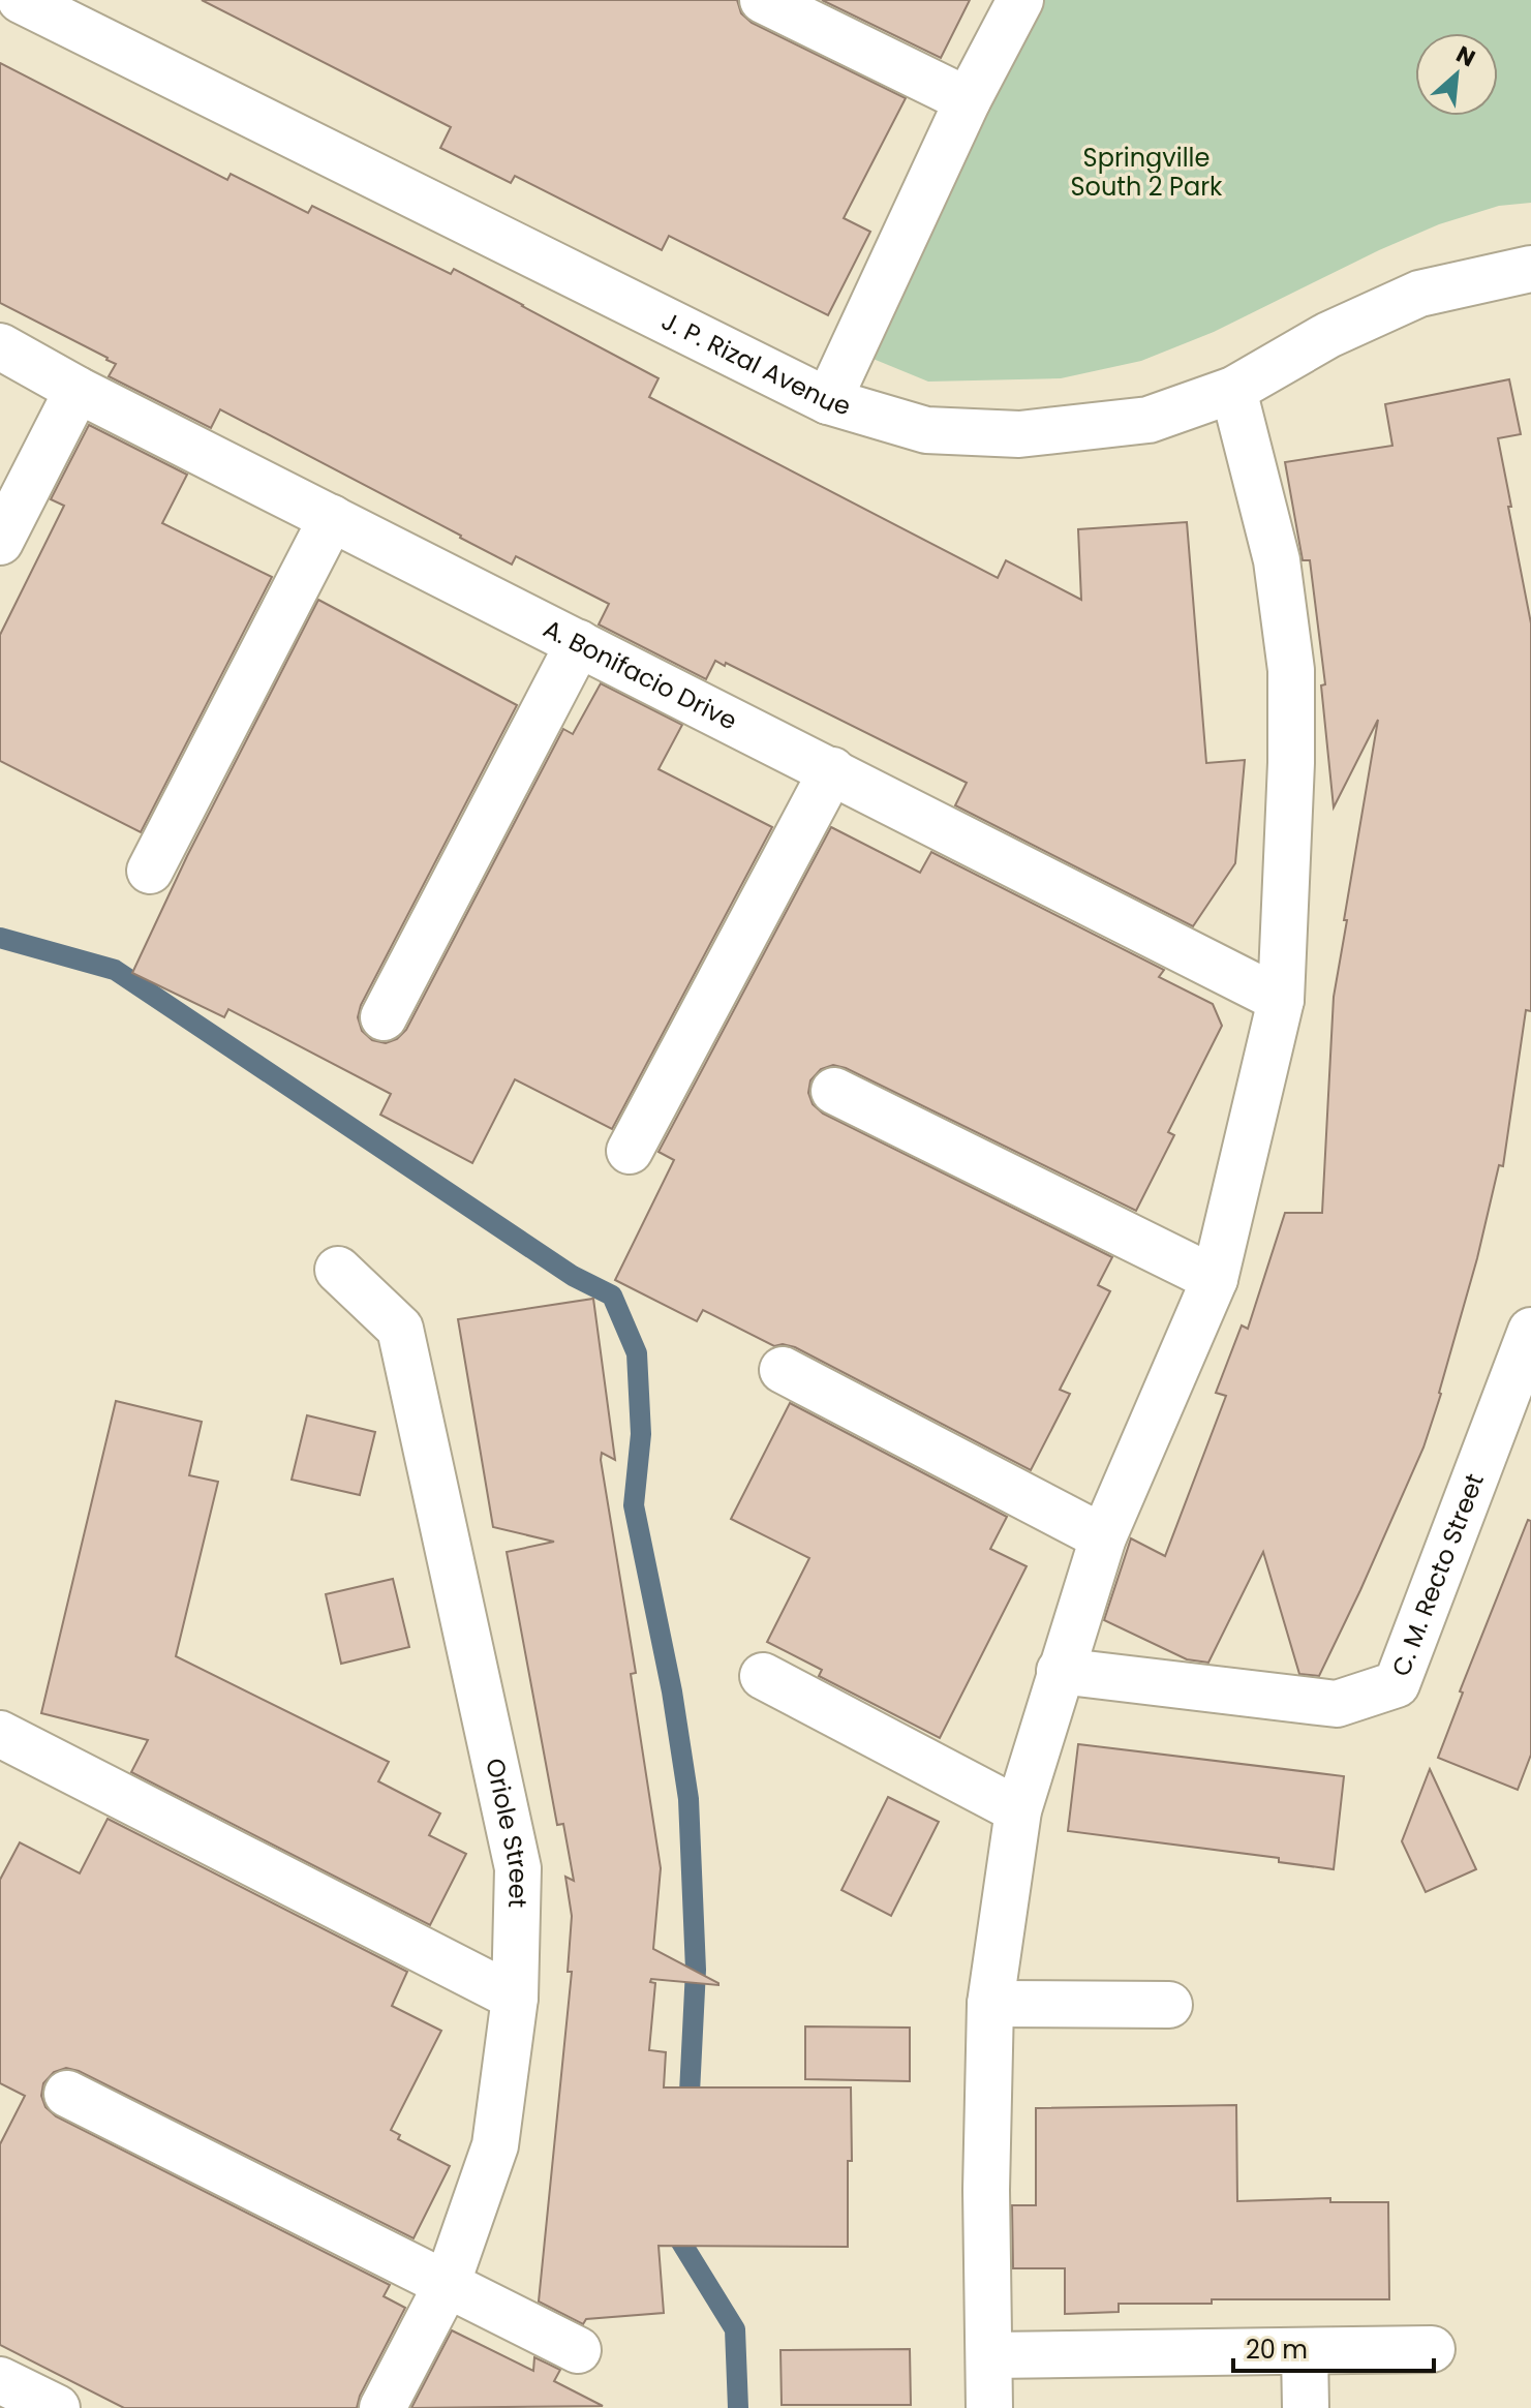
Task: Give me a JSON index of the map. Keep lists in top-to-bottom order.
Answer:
{
  "streets": {
    "street": [
      "J. P. Rizal Avenue",
      "A. Bonifacio Drive",
      "C. M. Recto Street",
      "Oriole Street"
    ]
  },
  "parks": ["Springville South 2 Park"],
  "scale_bar": "20 m",
  "north": "top right"
}
